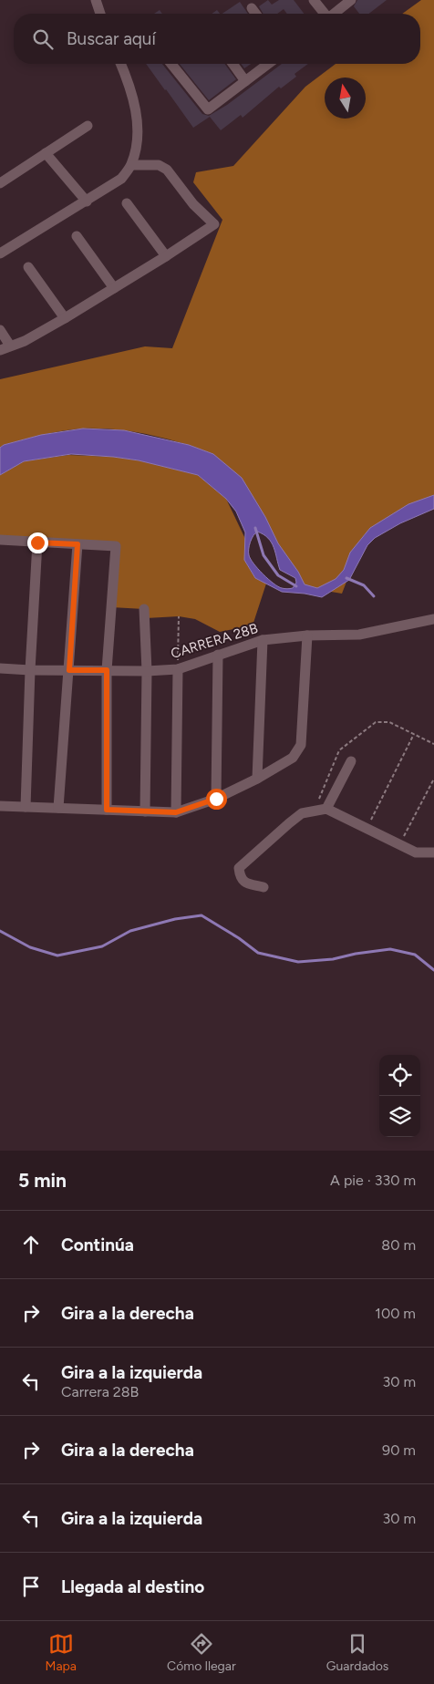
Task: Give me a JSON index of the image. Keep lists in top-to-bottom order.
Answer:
{
  "streets": {
    "street": ["CARRERA 28B"]
  },
  "north": "top",
  "page": {
    "search": "Buscar aquí",
    "heading": ["5 min", "A pie · 330 m"],
    "list": [
      ["Continúa", "80 m"],
      ["Gira a la derecha", "100 m"],
      ["Gira a la izquierda", "Carrera 28B", "30 m"],
      ["Gira a la derecha", "90 m"],
      ["Gira a la izquierda", "30 m"],
      "Llegada al destino"
    ],
    "nav": ["Mapa", "Cómo llegar", "Guardados"]
  }
}
